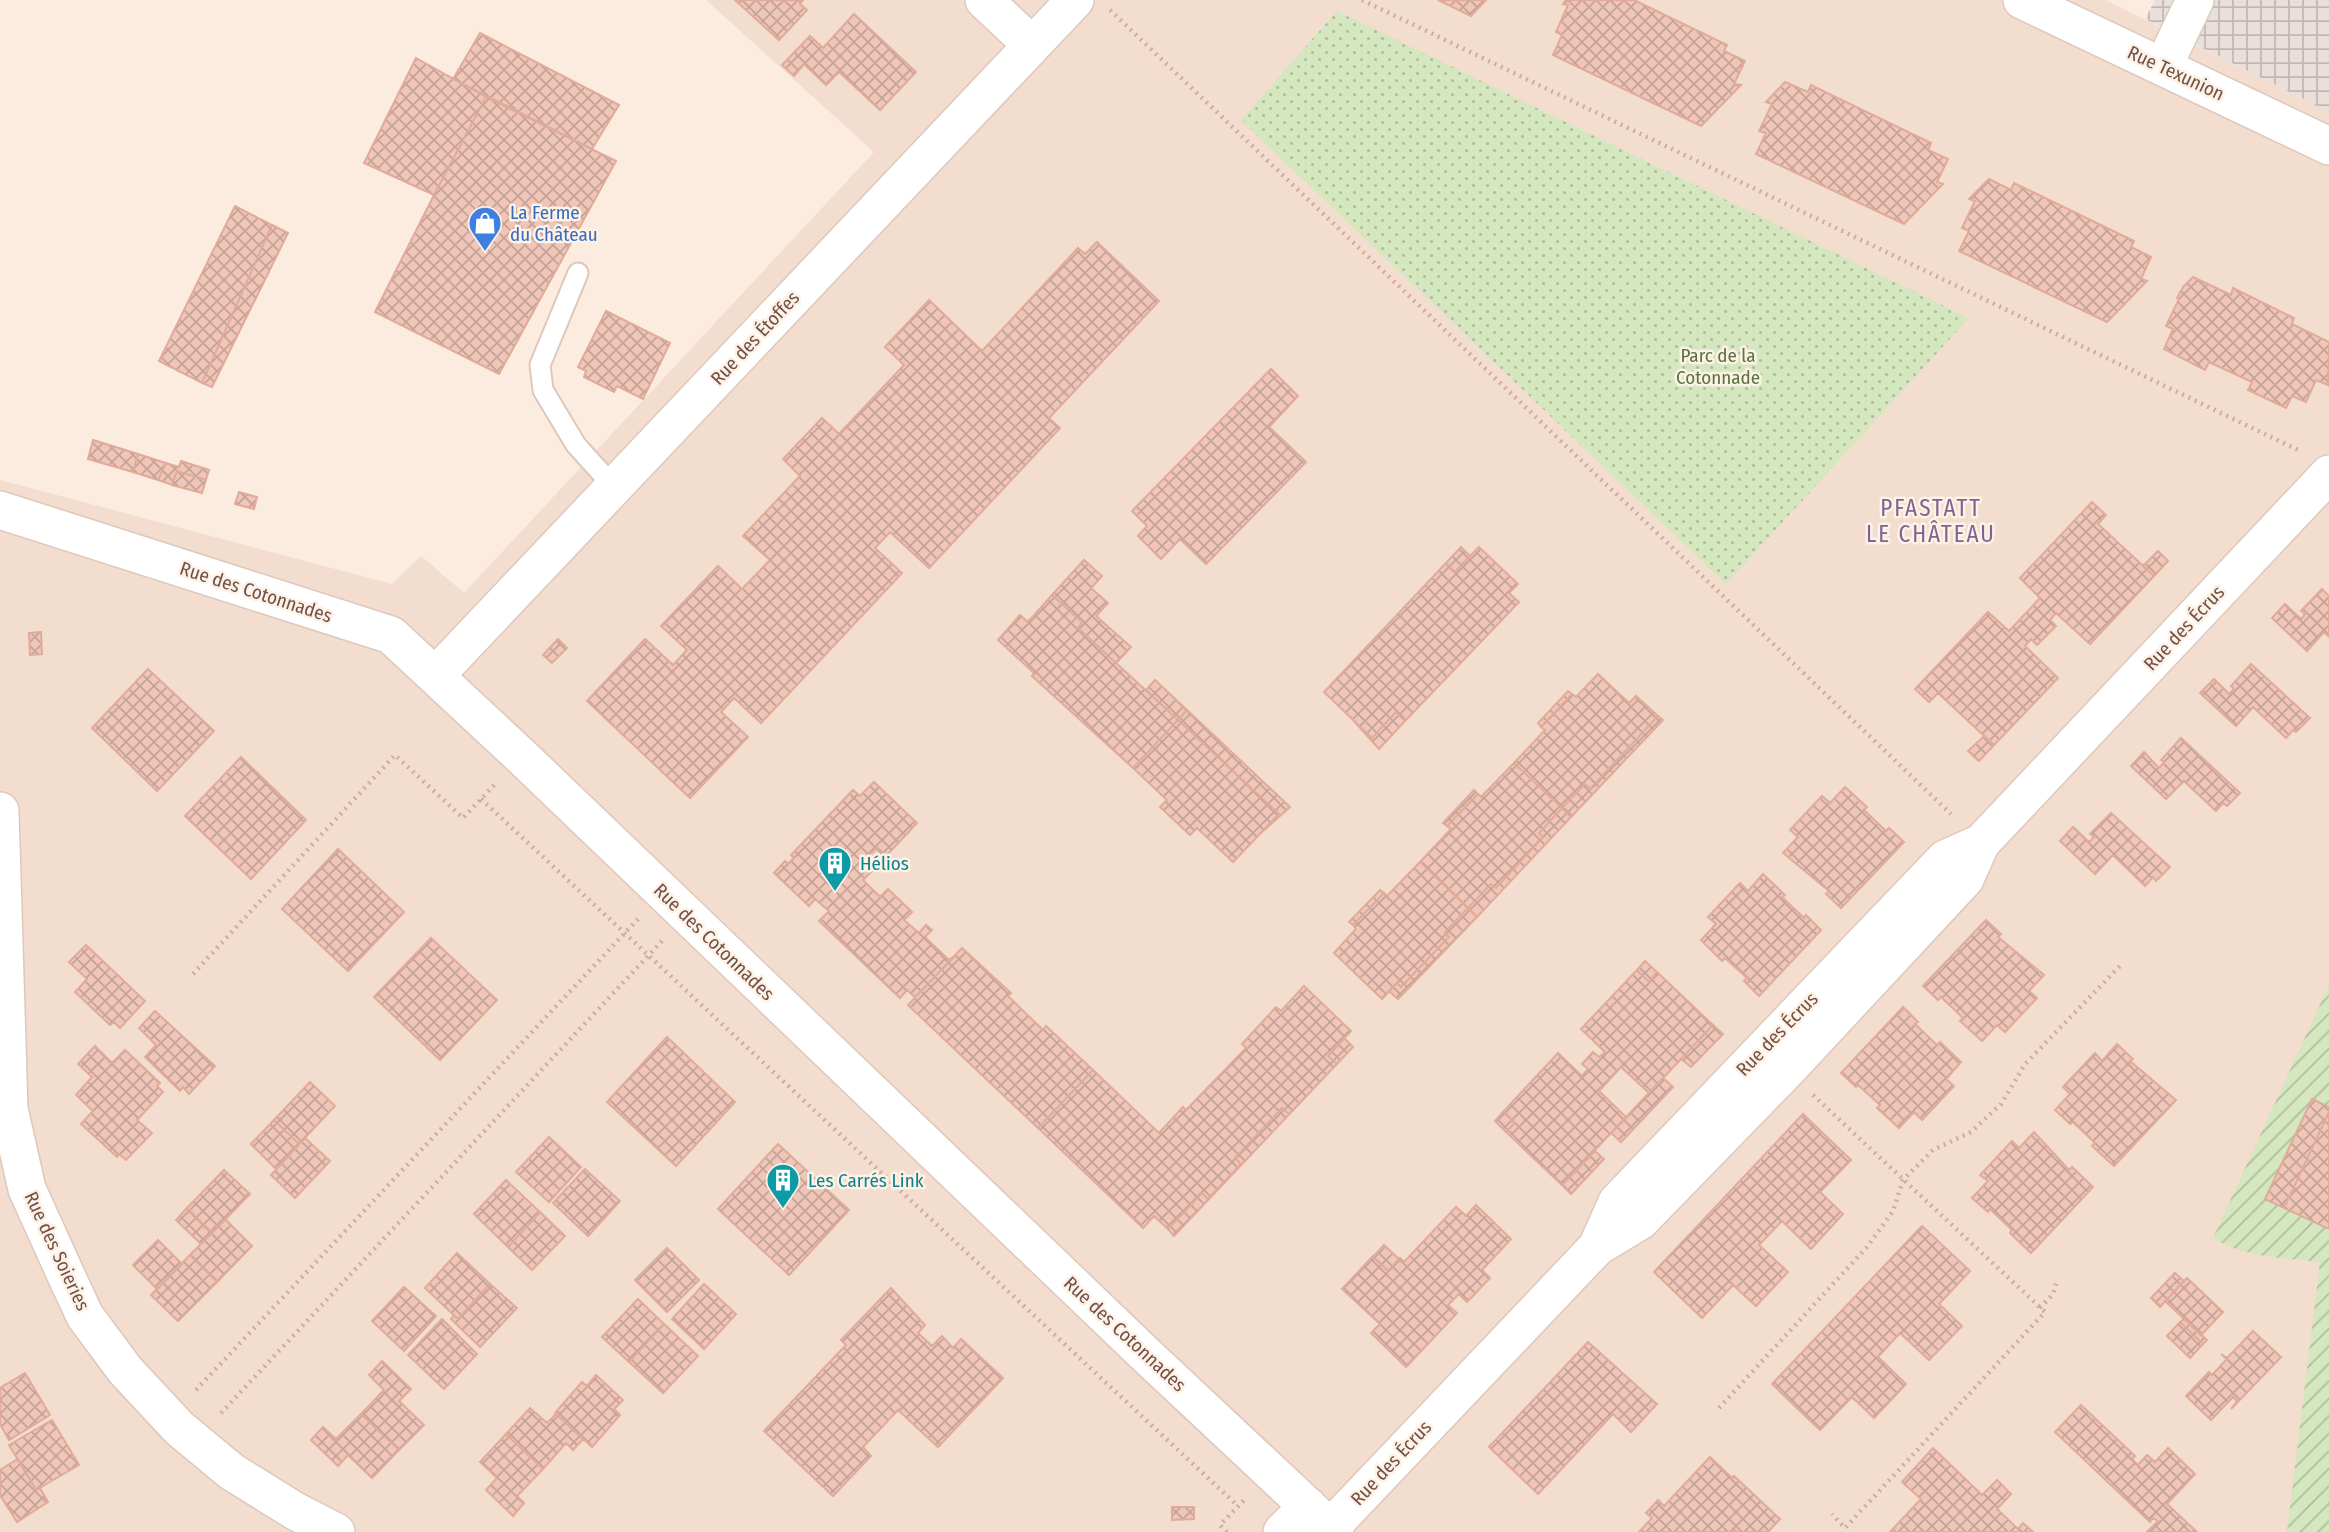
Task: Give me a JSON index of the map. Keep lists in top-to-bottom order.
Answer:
{
  "streets": {
    "street": [
      "Rue Texunion",
      "Rue des Étoffes",
      "Rue des Cotonnades",
      "Rue des Écrus",
      "Rue des Soieries"
    ]
  },
  "crossings": [
    ["Rue des Étoffes", "Rue des Cotonnades"],
    ["Rue des Cotonnades", "Rue des Écrus"]
  ],
  "districts": ["PFASTATT LE CHÂTEAU"],
  "parks": ["Parc de la Cotonnade"],
  "places": {
    "shop": ["La Ferme du Château"],
    "building": ["Hélios", "Les Carrés Link"]
  }
}
